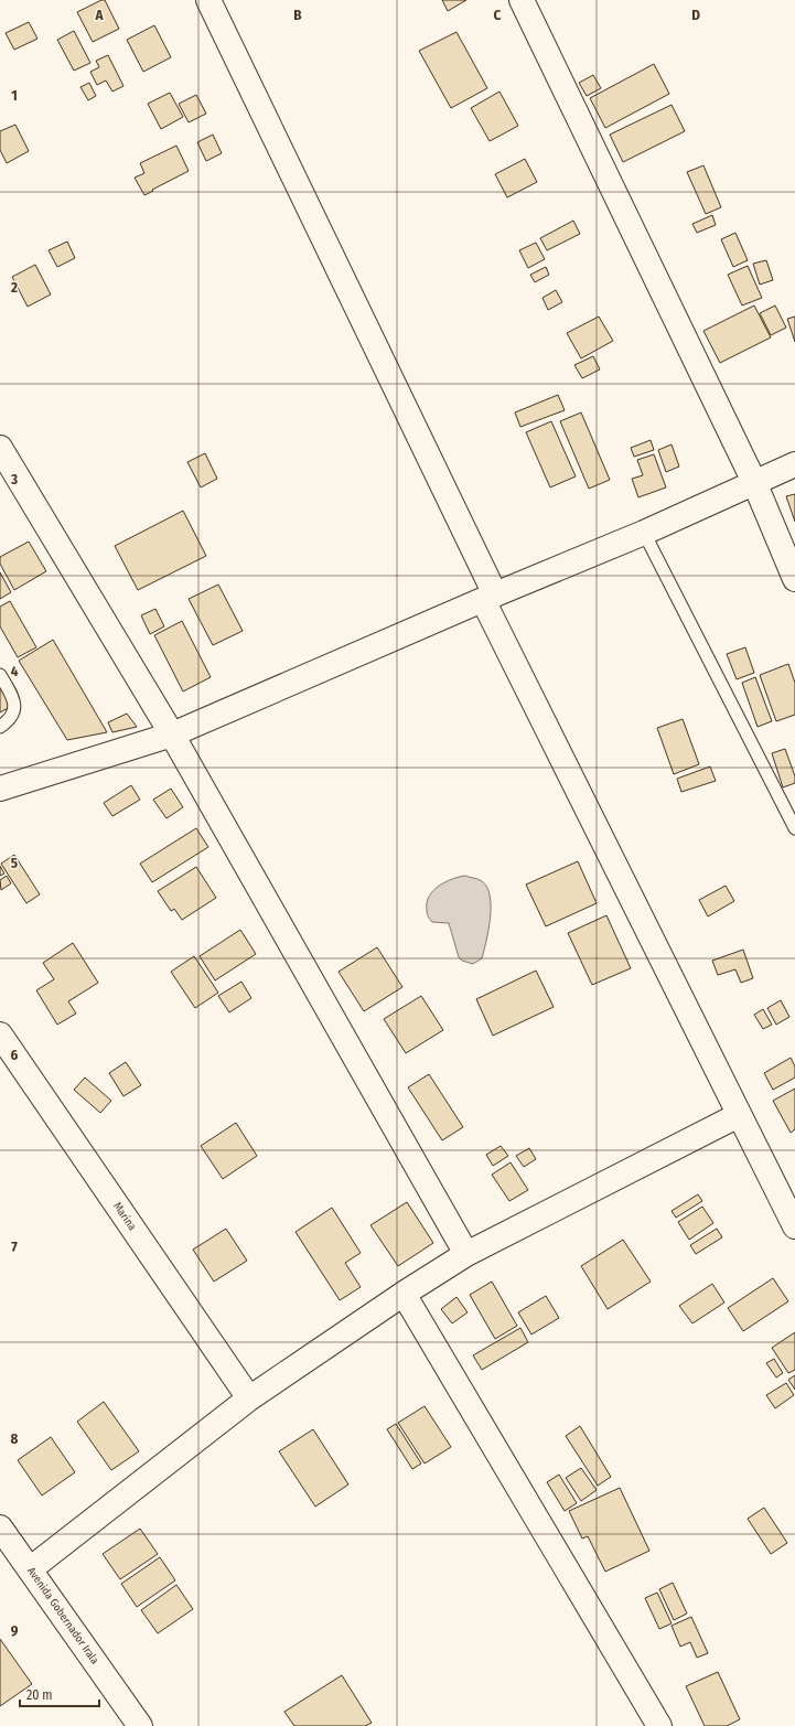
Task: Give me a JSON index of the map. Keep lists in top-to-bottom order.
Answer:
{
  "streets": {
    "street": ["Marina", "Avenida Gobernador Irala"]
  },
  "scale_bar": "20 m",
  "grid": {
    "columns": [
      "A",
      "B",
      "C",
      "D"
    ],
    "rows": [
      "1",
      "2",
      "3",
      "4",
      "5",
      "6",
      "7",
      "8",
      "9"
    ]
  }
}
